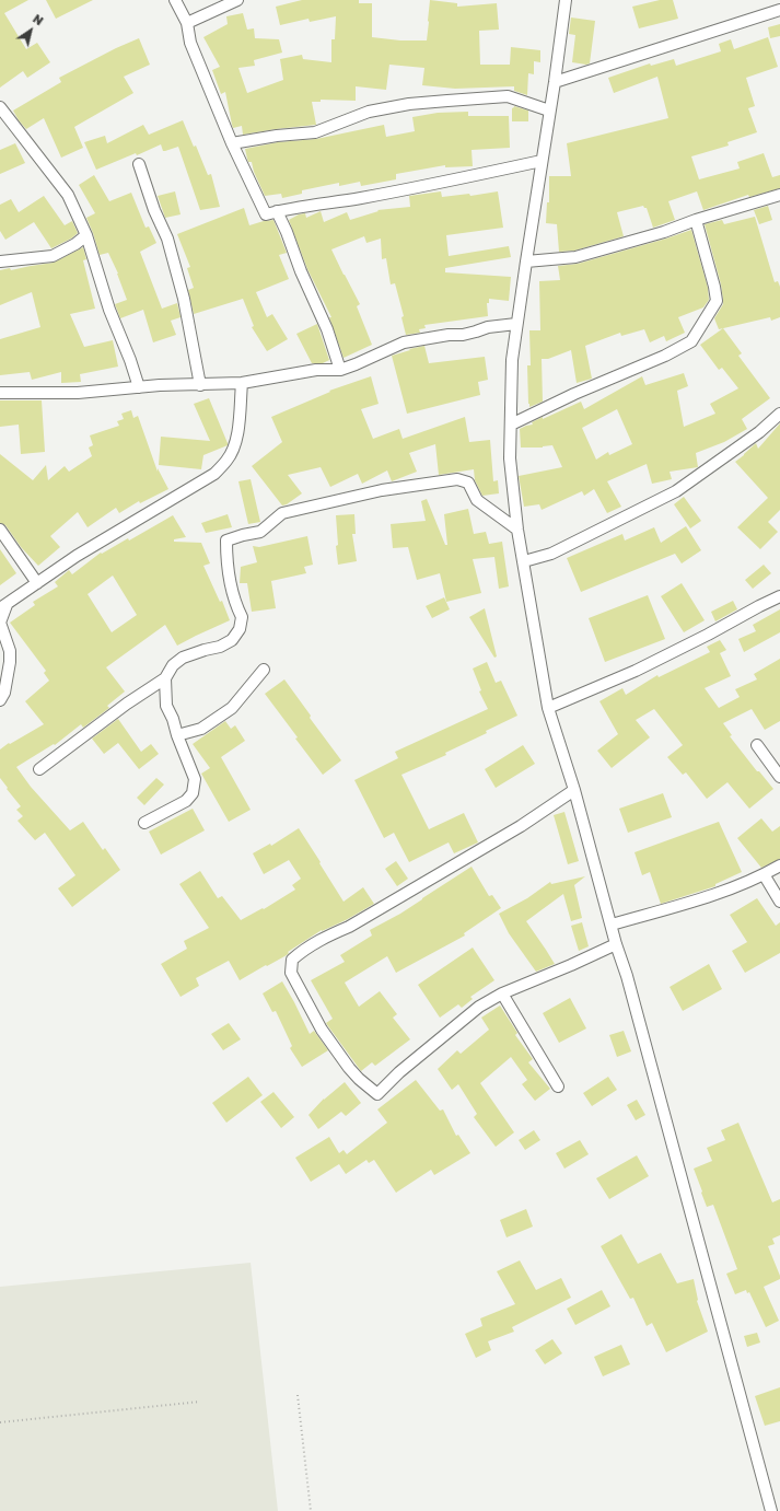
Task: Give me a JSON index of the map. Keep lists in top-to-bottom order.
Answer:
{
  "north": "top right"
}
